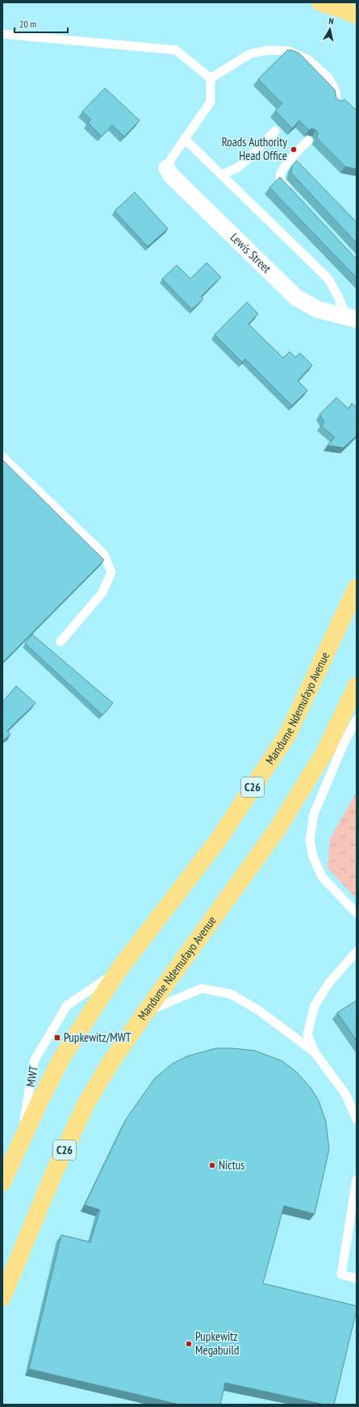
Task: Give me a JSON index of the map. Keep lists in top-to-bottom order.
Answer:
{
  "streets": {
    "main road": ["Mandume Ndemufayo Avenue", "C26"],
    "street": ["Lewis Street"],
    "lane": ["MWT"]
  },
  "crossings": [
    ["Mandume Ndemufayo Avenue", "MWT"]
  ],
  "places": {
    "other": ["Roads Authority Head Office", "Nictus", "Pupkewitz Megabuild"],
    "transit": ["Pupkewitz/MWT"]
  },
  "scale_bar": "20 m",
  "north": "top"
}
